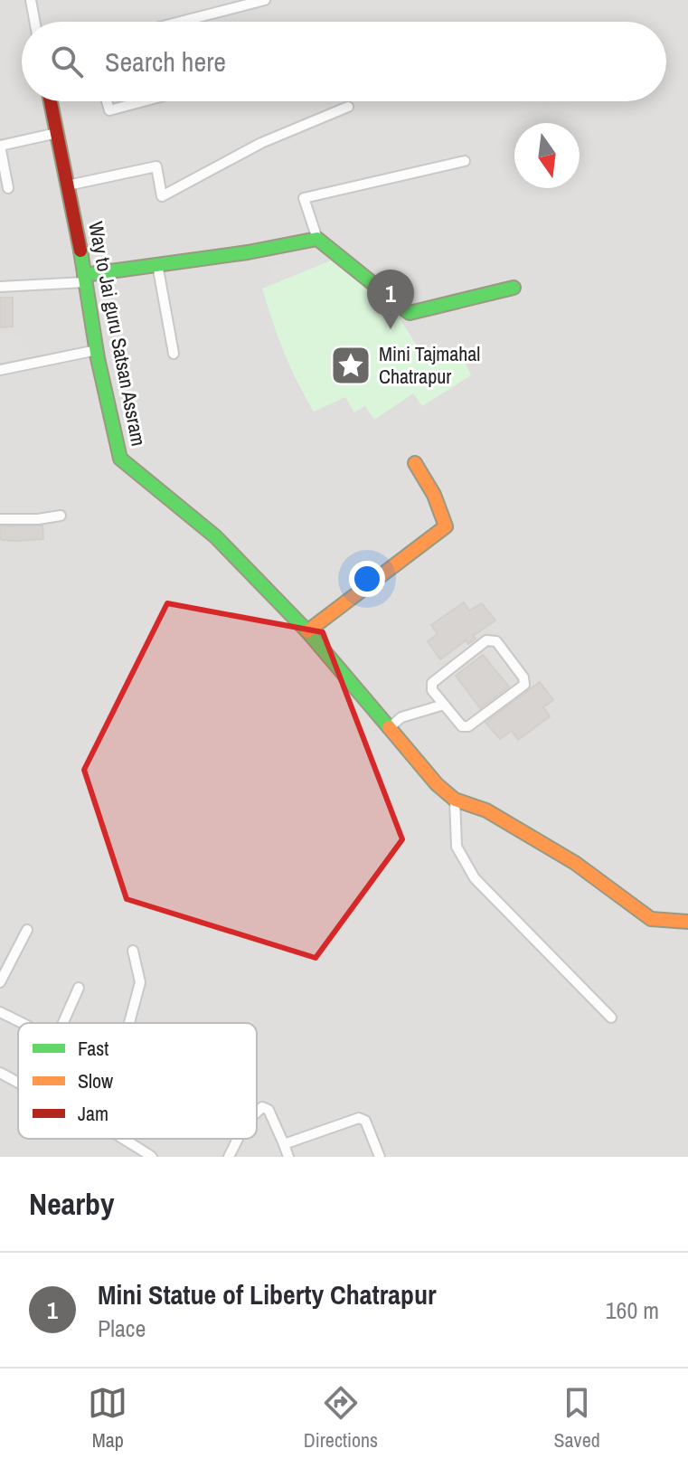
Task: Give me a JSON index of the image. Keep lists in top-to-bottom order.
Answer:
{
  "streets": {
    "street": ["Way to Jai guru Satsan Assram"]
  },
  "places": {
    "place": ["Mini Tajmahal Chatrapur"]
  },
  "legend": ["Fast", "Slow", "Jam"],
  "north": "bottom",
  "page": {
    "search": "Search here",
    "pins": "1",
    "heading": "Nearby",
    "list": [
      {
        "mark": "1",
        "name": "Mini Statue of Liberty Chatrapur",
        "note": "Place",
        "value": "160 m"
      }
    ],
    "nav": ["Map", "Directions", "Saved"]
  }
}
